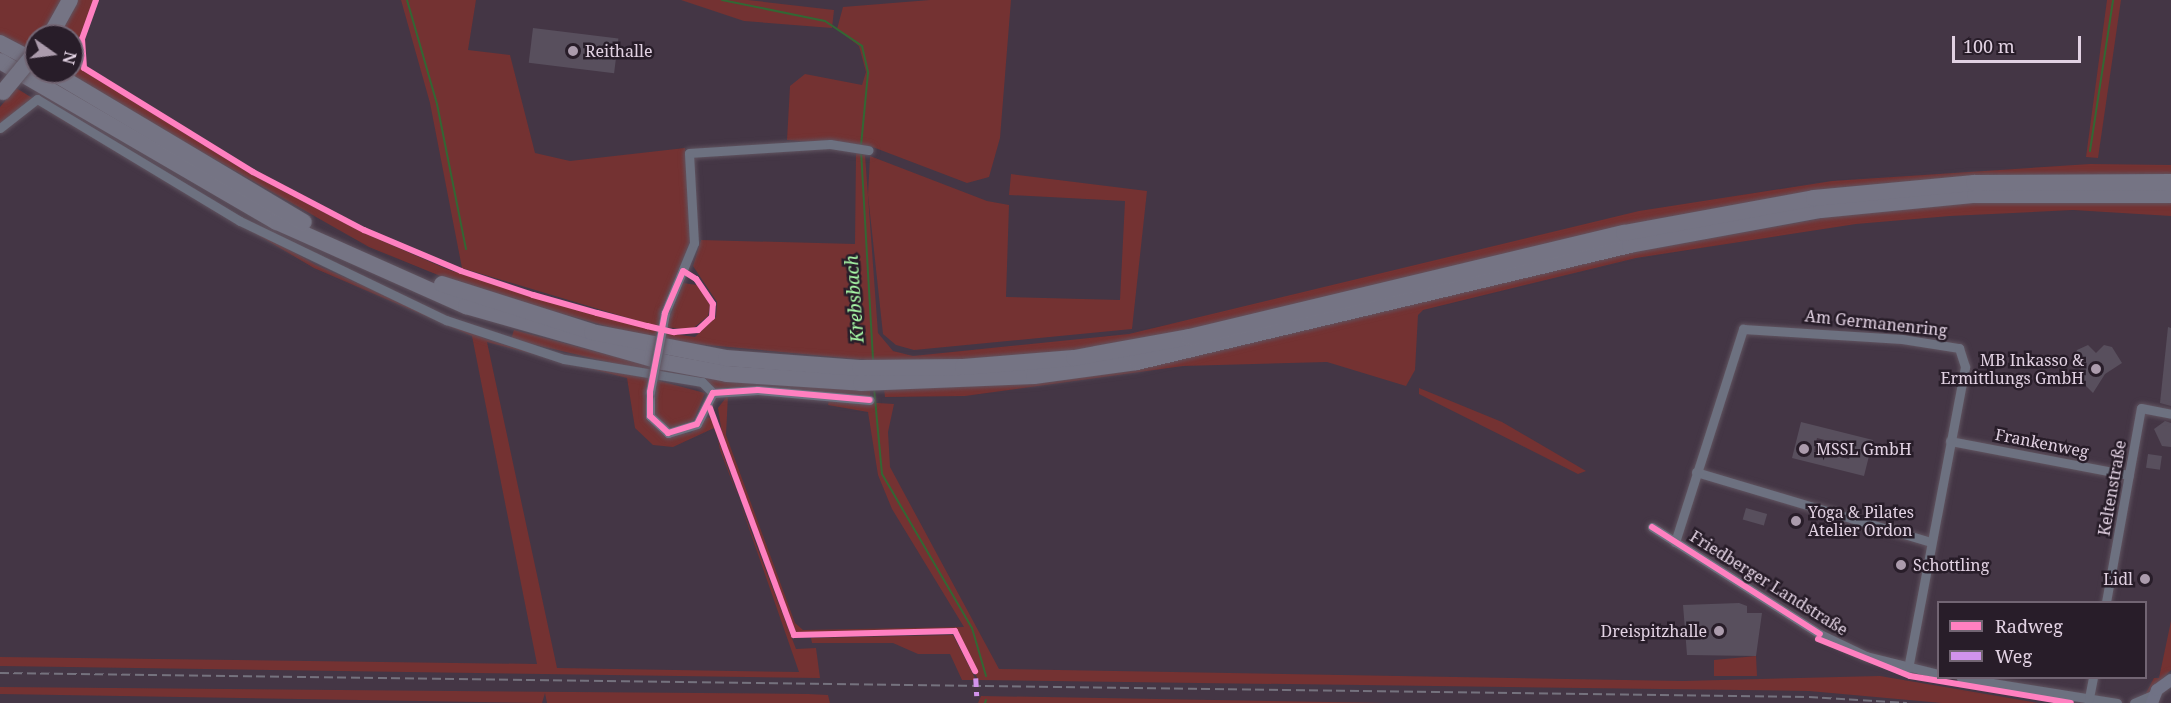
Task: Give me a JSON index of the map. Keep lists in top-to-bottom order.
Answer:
{
  "streets": {
    "street": [
      "Am Germanenring",
      "Frankenweg",
      "Keltenstraße",
      "Friedberger Landstraße"
    ]
  },
  "crossings": [
    ["Am Germanenring", "Frankenweg"],
    ["Am Germanenring", "Friedberger Landstraße"],
    ["Frankenweg", "Keltenstraße"]
  ],
  "water": ["Krebsbach"],
  "places": [
    "Reithalle",
    "MB Inkasso & Ermittlungs GmbH",
    "MSSL GmbH",
    "Yoga & Pilates Atelier Ordon",
    "Schottling",
    "Lidl",
    "Dreispitzhalle"
  ],
  "legend": ["Radweg", "Weg"],
  "scale_bar": "100 m",
  "north": "right"
}
